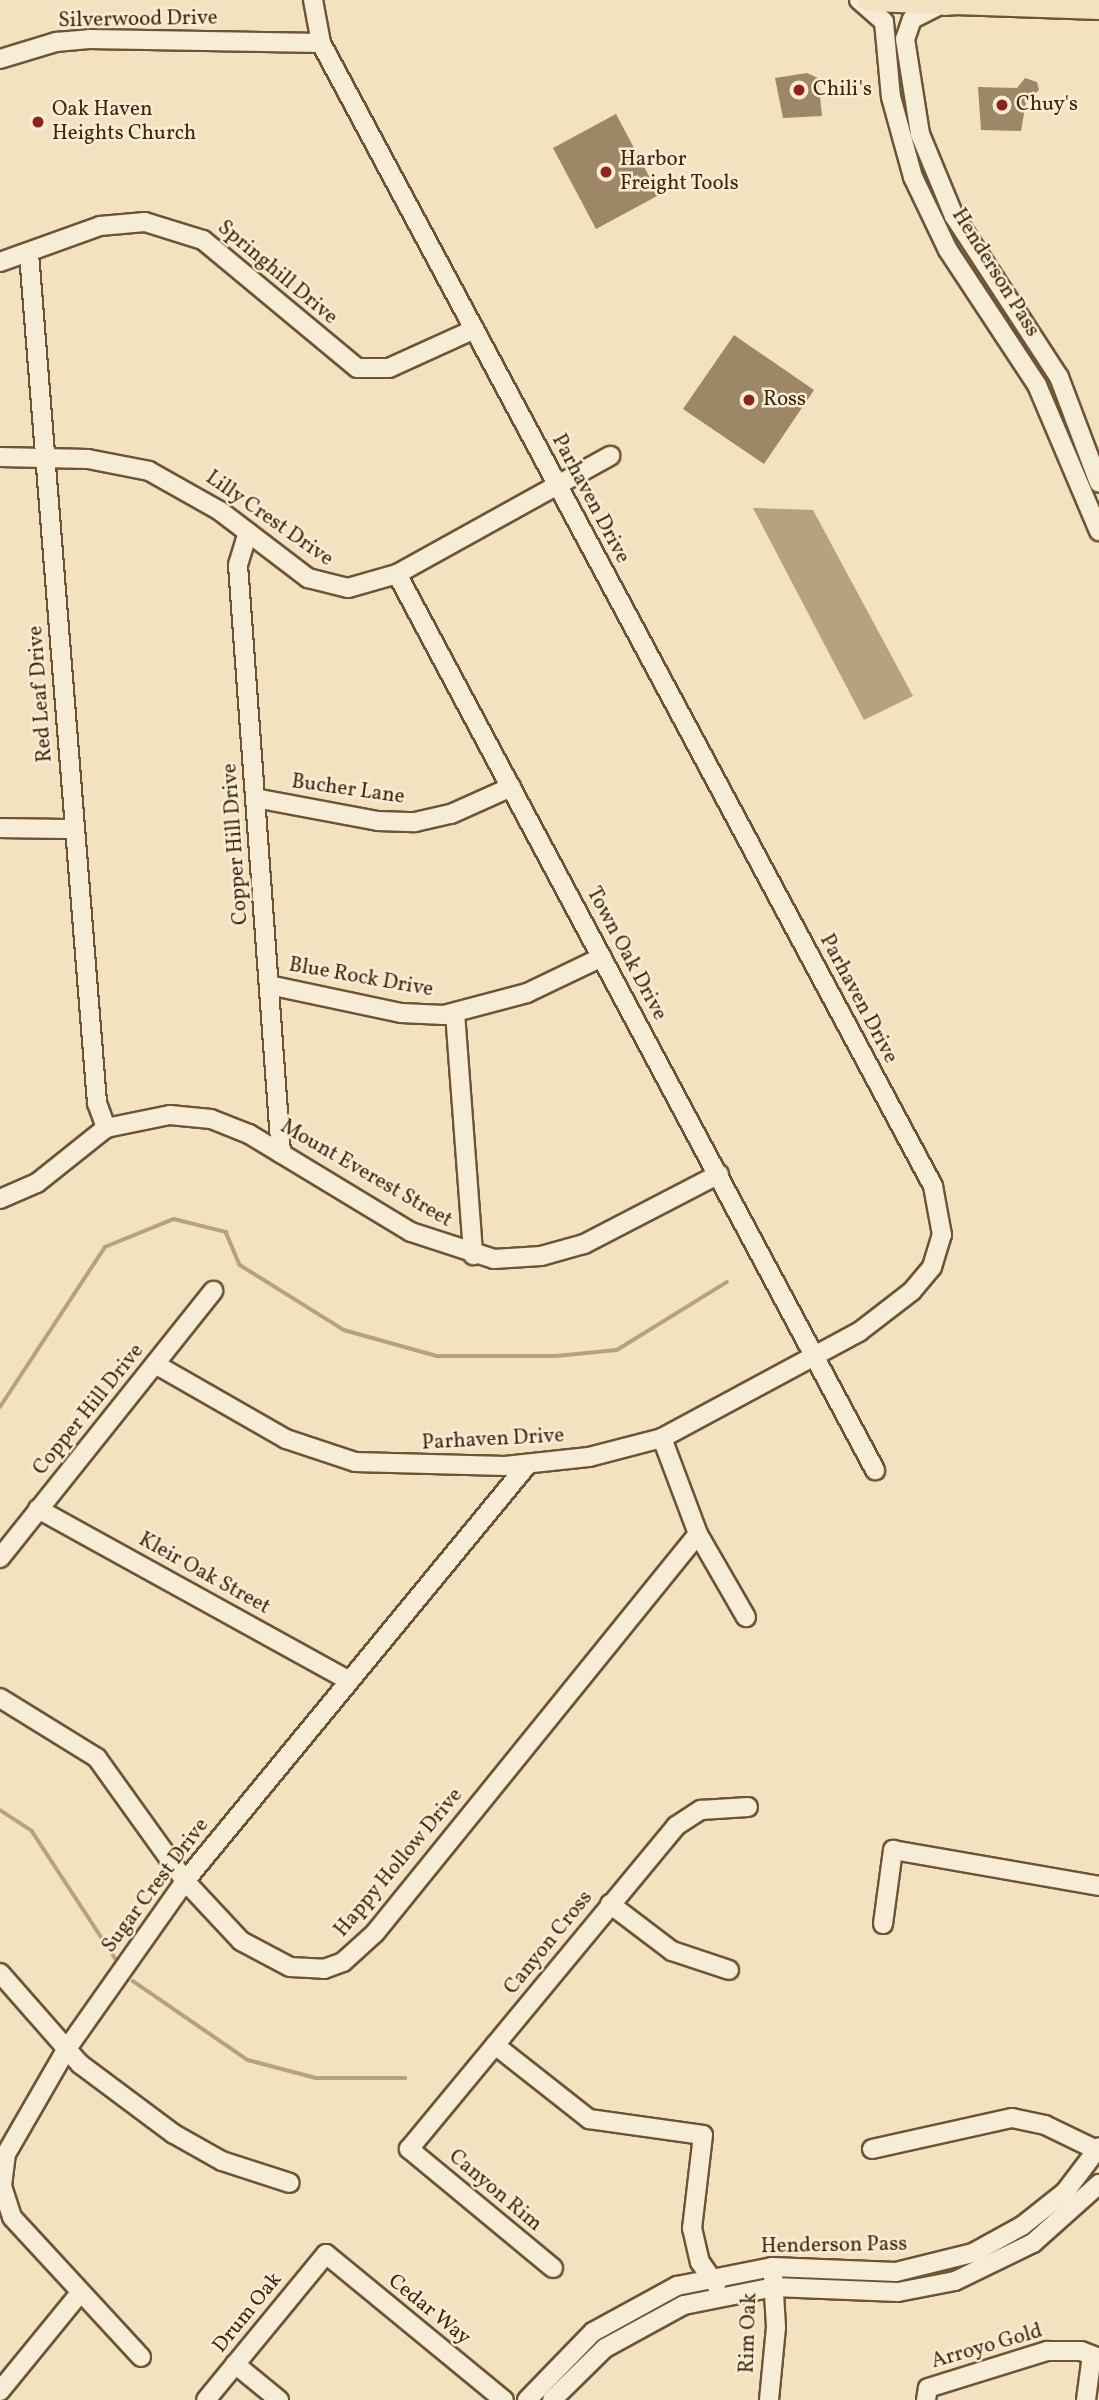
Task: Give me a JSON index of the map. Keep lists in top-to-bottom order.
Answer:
{
  "streets": {
    "street": [
      "Silverwood Drive",
      "Springhill Drive",
      "Henderson Pass",
      "Parhaven Drive",
      "Lilly Crest Drive",
      "Red Leaf Drive",
      "Bucher Lane",
      "Copper Hill Drive",
      "Town Oak Drive",
      "Blue Rock Drive",
      "Mount Everest Street",
      "Kleir Oak Street",
      "Happy Hollow Drive",
      "Sugar Crest Drive",
      "Canyon Cross",
      "Canyon Rim",
      "Cedar Way",
      "Drum Oak",
      "Rim Oak",
      "Arroyo Gold"
    ]
  },
  "crossings": [
    ["Silverwood Drive", "Parhaven Drive"],
    ["Springhill Drive", "Parhaven Drive"],
    ["Springhill Drive", "Red Leaf Drive"],
    ["Henderson Pass", "Rim Oak"],
    ["Parhaven Drive", "Lilly Crest Drive"],
    ["Parhaven Drive", "Copper Hill Drive"],
    ["Parhaven Drive", "Town Oak Drive"],
    ["Parhaven Drive", "Sugar Crest Drive"],
    ["Lilly Crest Drive", "Red Leaf Drive"],
    ["Lilly Crest Drive", "Copper Hill Drive"],
    ["Lilly Crest Drive", "Town Oak Drive"],
    ["Red Leaf Drive", "Mount Everest Street"],
    ["Bucher Lane", "Copper Hill Drive"],
    ["Bucher Lane", "Town Oak Drive"],
    ["Copper Hill Drive", "Blue Rock Drive"],
    ["Copper Hill Drive", "Mount Everest Street"],
    ["Copper Hill Drive", "Kleir Oak Street"],
    ["Town Oak Drive", "Blue Rock Drive"],
    ["Town Oak Drive", "Mount Everest Street"],
    ["Kleir Oak Street", "Sugar Crest Drive"],
    ["Happy Hollow Drive", "Sugar Crest Drive"],
    ["Canyon Cross", "Canyon Rim"],
    ["Cedar Way", "Drum Oak"]
  ],
  "places": [
    "Chili's",
    "Chuy's",
    "Oak Haven Heights Church",
    "Harbor Freight Tools",
    "Ross"
  ]
}
